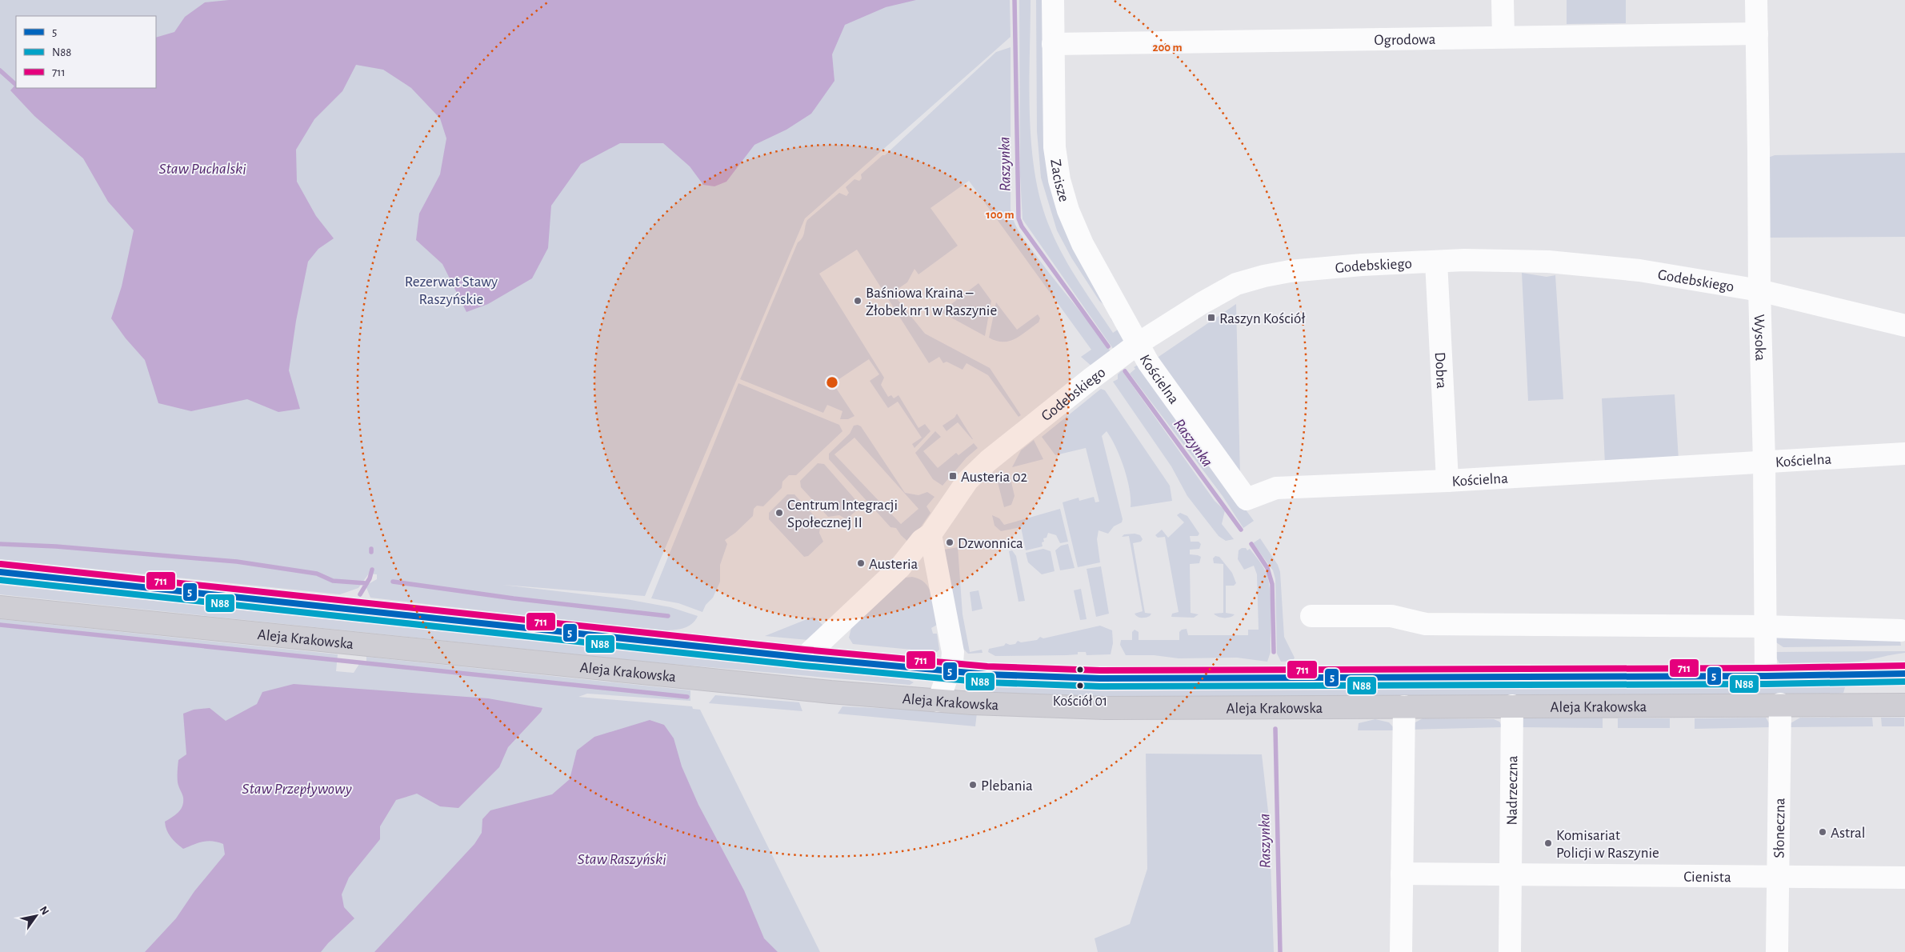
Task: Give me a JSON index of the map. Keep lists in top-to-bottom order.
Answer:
{
  "streets": {
    "main road": ["Aleja Krakowska"],
    "street": [
      "Ogrodowa",
      "Zacisze",
      "Godebskiego",
      "Wysoka",
      "Dobra",
      "Kościelna",
      "Nadrzeczna",
      "Słoneczna",
      "Cienista"
    ]
  },
  "crossings": [
    ["Ogrodowa", "Zacisze"],
    ["Ogrodowa", "Wysoka"],
    ["Zacisze", "Godebskiego"],
    ["Zacisze", "Kościelna"],
    ["Godebskiego", "Wysoka"],
    ["Godebskiego", "Dobra"],
    ["Godebskiego", "Kościelna"],
    ["Godebskiego", "Aleja Krakowska"],
    ["Wysoka", "Kościelna"],
    ["Wysoka", "Aleja Krakowska"],
    ["Dobra", "Kościelna"],
    ["Aleja Krakowska", "Nadrzeczna"],
    ["Aleja Krakowska", "Słoneczna"],
    ["Nadrzeczna", "Cienista"],
    ["Słoneczna", "Cienista"]
  ],
  "water": [
    "Raszynka",
    "Staw Puchalski",
    "Staw Przepływowy",
    "Staw Raszyński"
  ],
  "parks": ["Rezerwat Stawy Raszyńskie"],
  "places": {
    "other": [
      "Baśniowa Kraina – Żłobek nr 1 w Raszynie",
      "Centrum Integracji Społecznej II",
      "Dzwonnica",
      "Austeria",
      "Kościół 01",
      "Plebania",
      "Astral",
      "Komisariat Policji w Raszynie"
    ],
    "transit": ["Raszyn Kościół", "Austeria 02"]
  },
  "lines": ["transit line 711", "transit line 5", "transit line N88"],
  "legend": ["5", "N88", "711"],
  "north": "top right",
  "rings": ["200 m", "100 m"]
}
